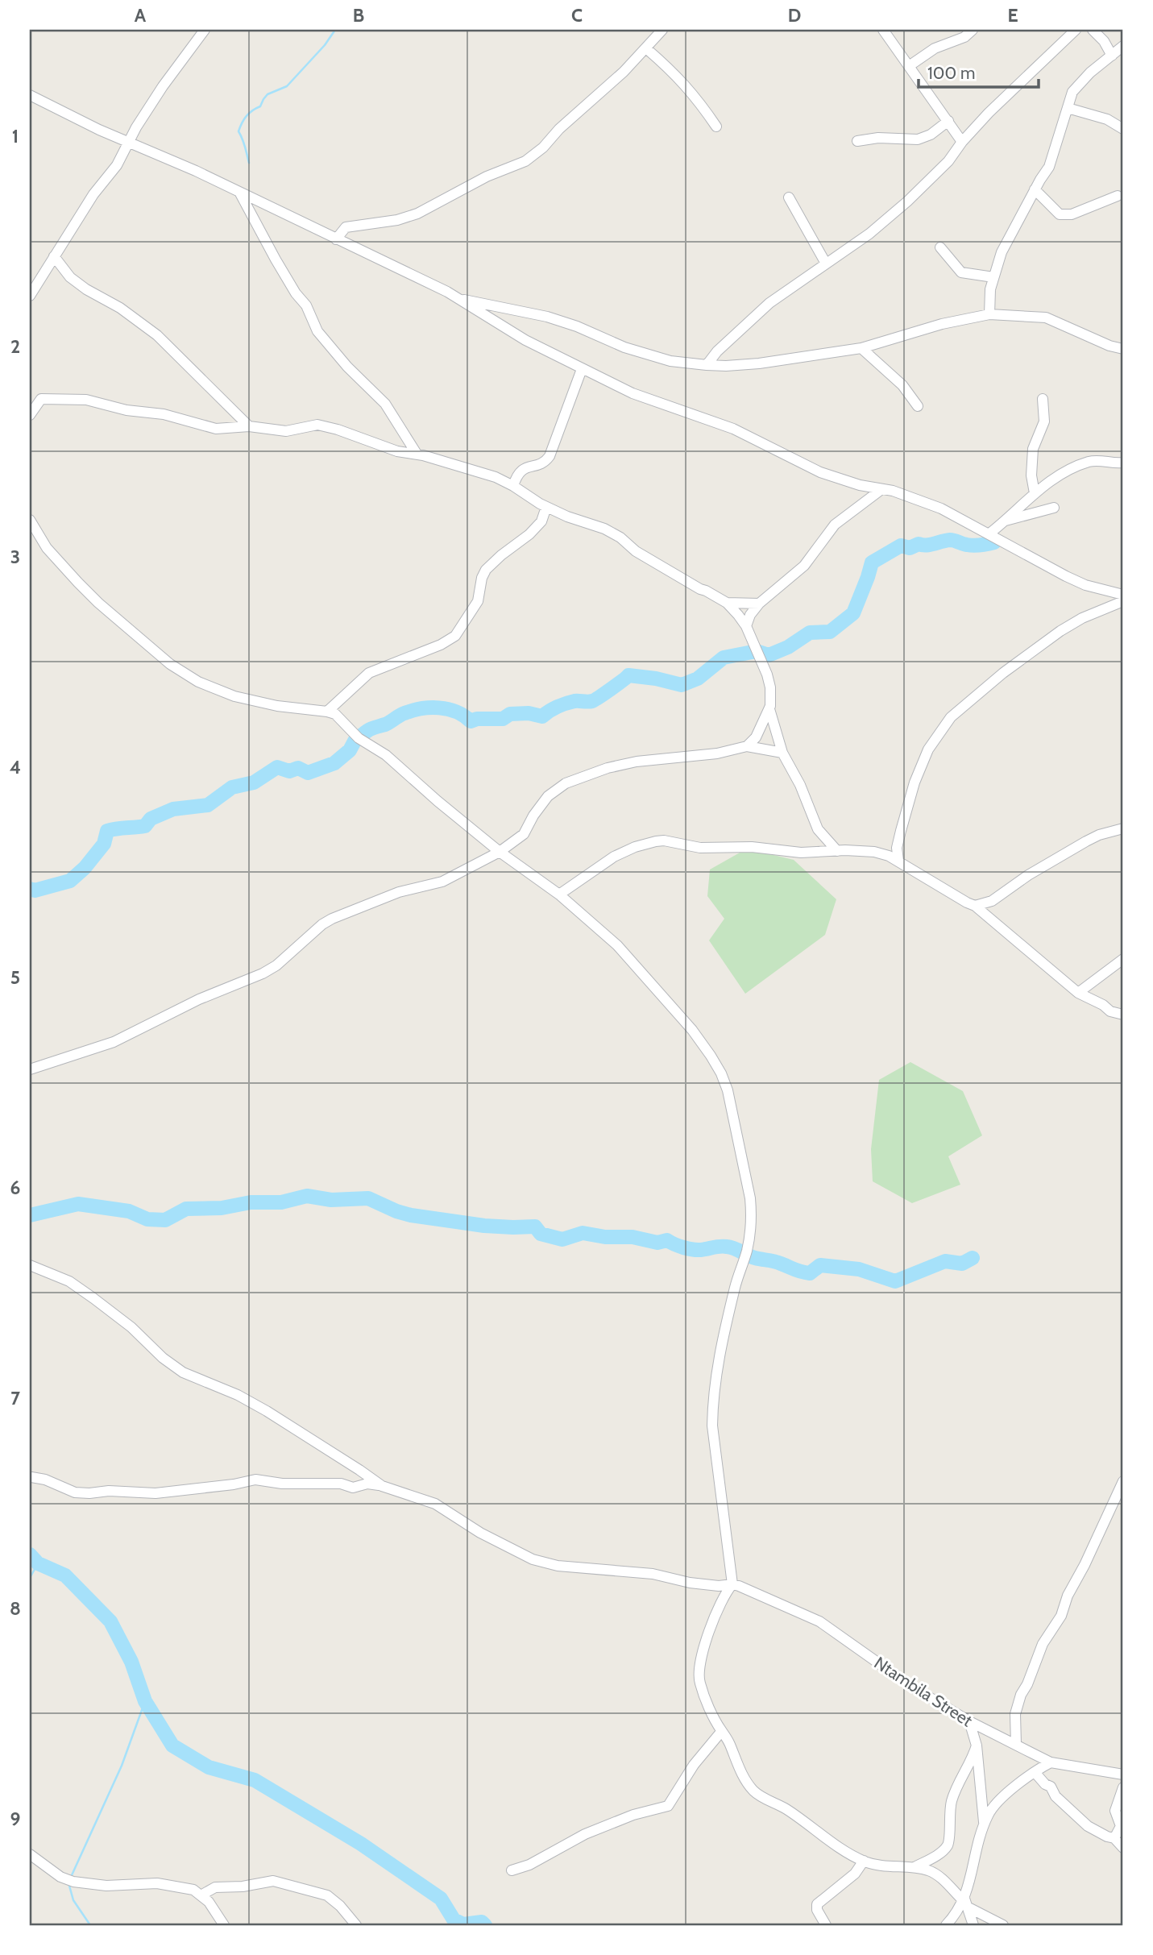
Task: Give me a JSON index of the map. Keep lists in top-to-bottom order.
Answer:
{
  "streets": {
    "street": ["Ntambila Street"]
  },
  "scale_bar": "100 m",
  "grid": {
    "columns": [
      "A",
      "B",
      "C",
      "D",
      "E"
    ],
    "rows": [
      "1",
      "2",
      "3",
      "4",
      "5",
      "6",
      "7",
      "8",
      "9"
    ]
  }
}
